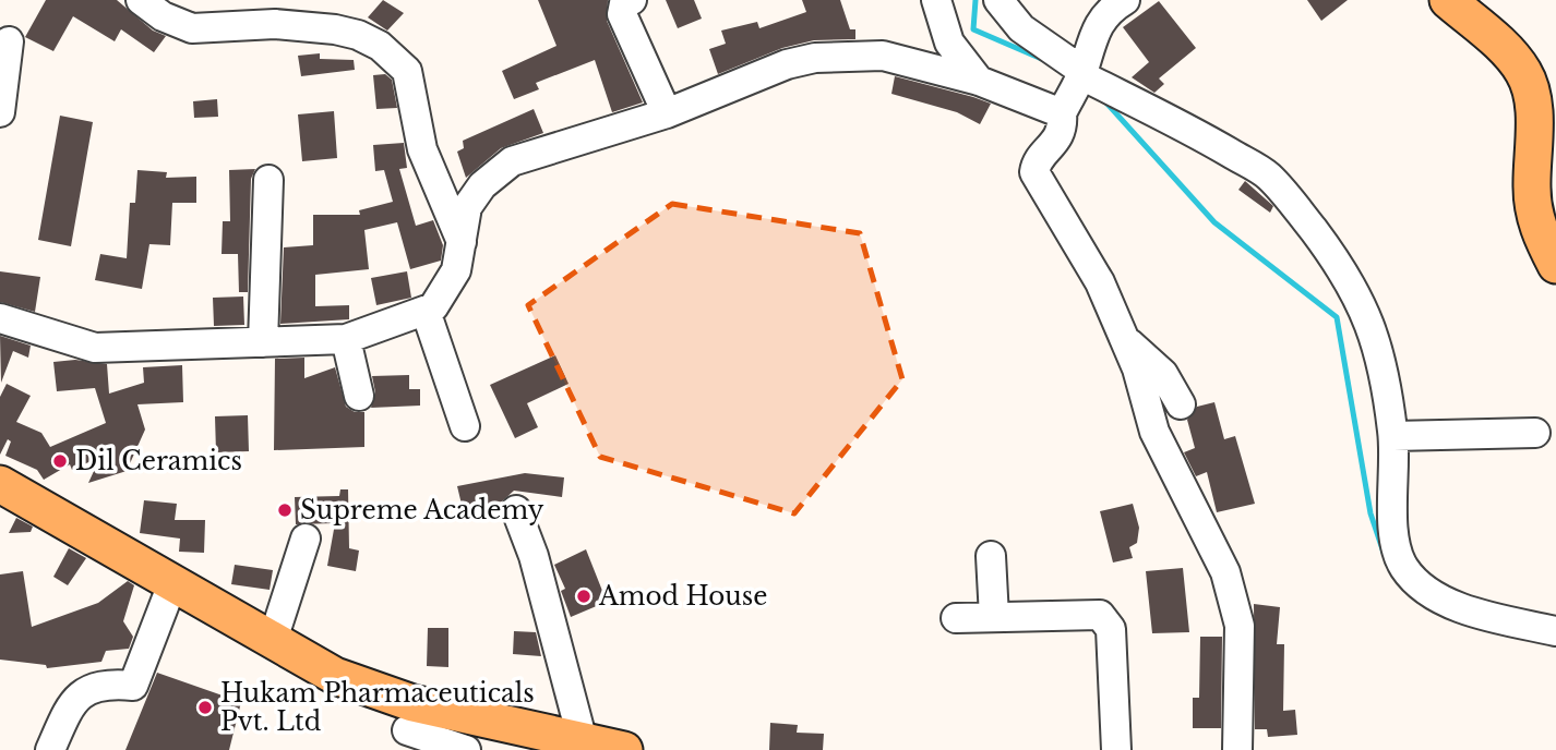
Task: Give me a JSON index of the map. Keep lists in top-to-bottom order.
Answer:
{
  "places": [
    "Dil Ceramics",
    "Supreme Academy",
    "Amod House",
    "Hukam Pharmaceuticals Pvt. Ltd"
  ]
}
